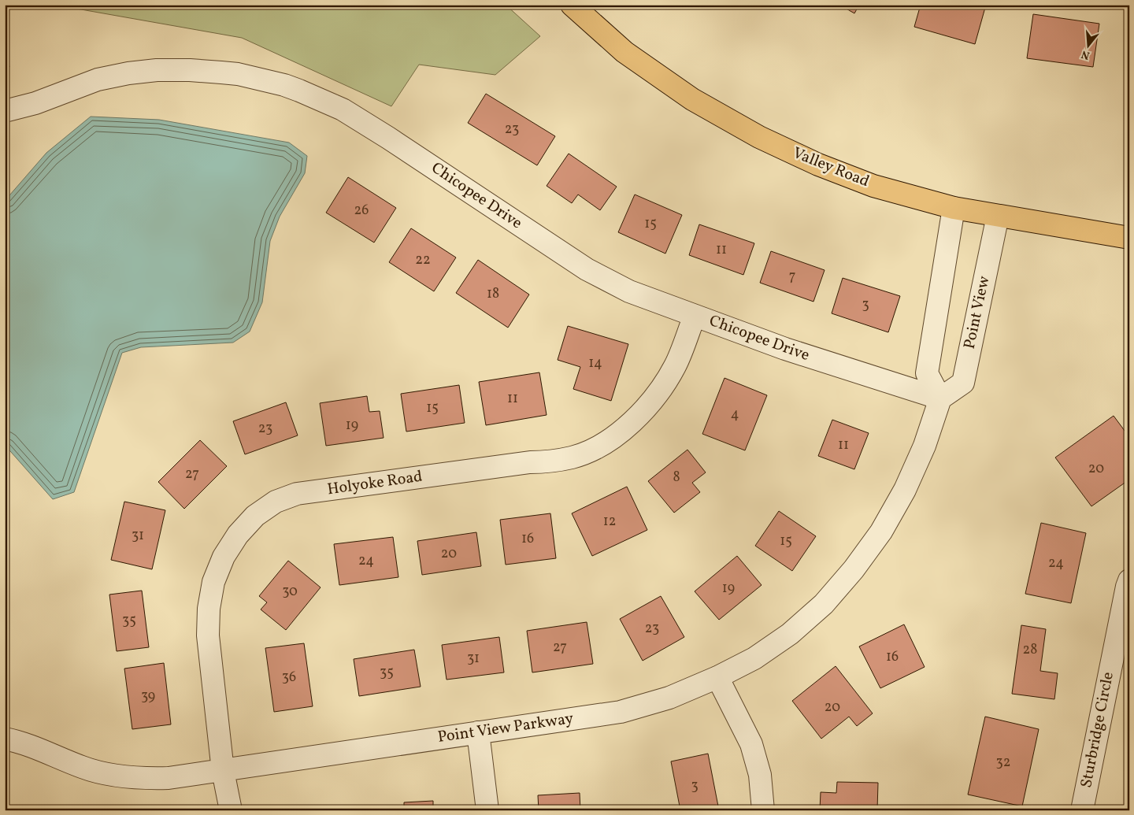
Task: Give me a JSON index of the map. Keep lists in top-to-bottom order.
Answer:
{
  "streets": {
    "main road": ["Valley Road"],
    "street": [
      "Chicopee Drive",
      "Point View",
      "Holyoke Road",
      "Point View Parkway",
      "Sturbridge Circle"
    ]
  },
  "crossings": [
    ["Valley Road", "Point View"],
    ["Chicopee Drive", "Point View"],
    ["Chicopee Drive", "Holyoke Road"],
    ["Chicopee Drive", "Point View Parkway"],
    ["Point View", "Point View Parkway"],
    ["Holyoke Road", "Point View Parkway"]
  ],
  "house_numbers": [
    "23",
    "26",
    "15",
    "11",
    "22",
    "7",
    "18",
    "3",
    "14",
    "11",
    "15",
    "4",
    "19",
    "23",
    "11",
    "20",
    "27",
    "8",
    "12",
    "31",
    "16",
    "15",
    "20",
    "24",
    "24",
    "19",
    "30",
    "35",
    "23",
    "27",
    "28",
    "16",
    "31",
    "35",
    "36",
    "39",
    "20",
    "32",
    "3"
  ],
  "north": "bottom"
}
